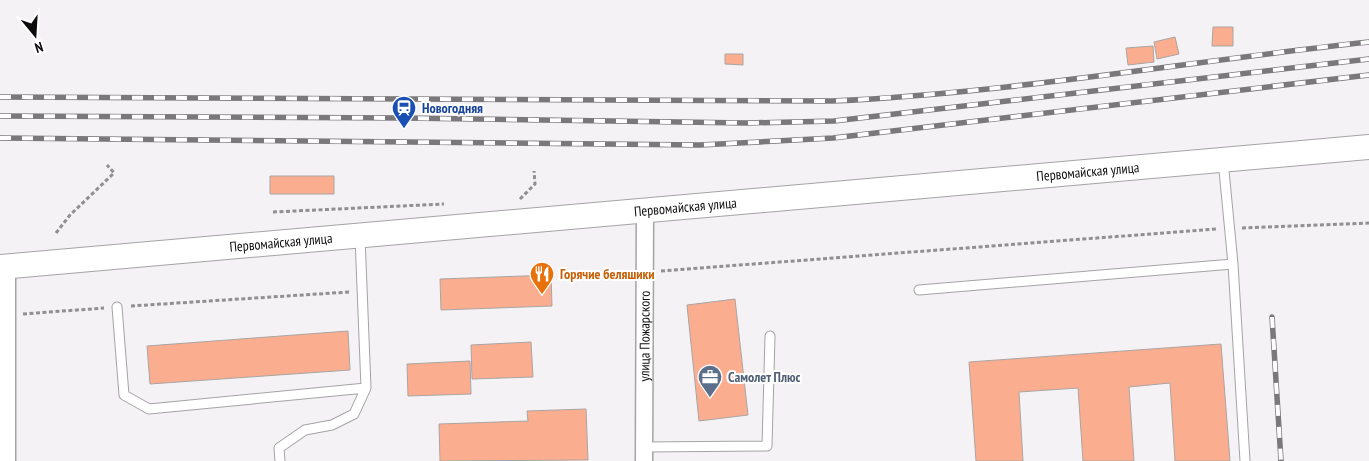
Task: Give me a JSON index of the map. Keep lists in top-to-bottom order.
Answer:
{
  "streets": {
    "main road": ["Первомайская улица"],
    "street": ["улица Пожарского"]
  },
  "crossings": [
    ["Первомайская улица", "улица Пожарского"]
  ],
  "places": {
    "station": ["Новогодняя"],
    "restaurant": ["Горячие беляшики"],
    "office": ["Самолет Плюс"]
  },
  "north": "bottom"
}
